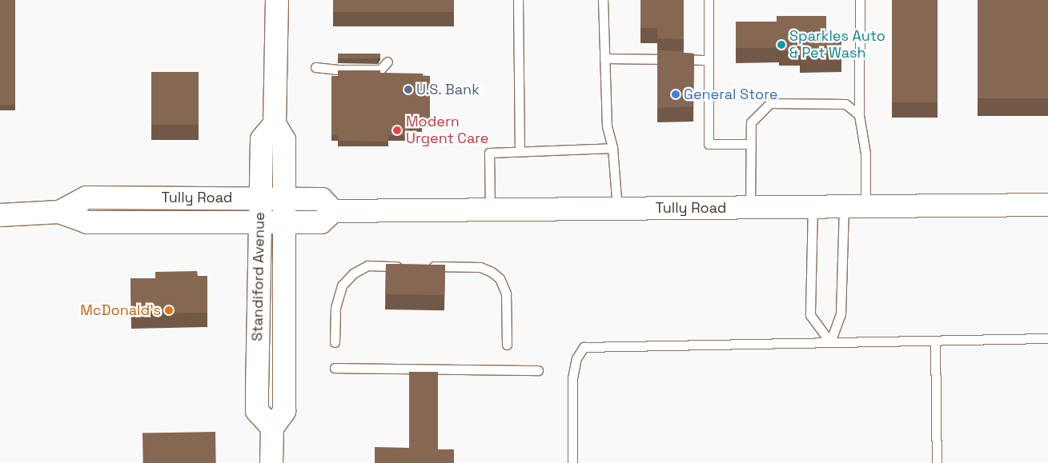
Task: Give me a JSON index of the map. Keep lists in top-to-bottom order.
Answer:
{
  "streets": {
    "main road": ["Tully Road", "Standiford Avenue"]
  },
  "crossings": [
    ["Tully Road", "Standiford Avenue"]
  ],
  "places": [
    "Sparkles Auto & Pet Wash",
    "U.S. Bank",
    "General Store",
    "Modern Urgent Care",
    "McDonald's"
  ]
}
